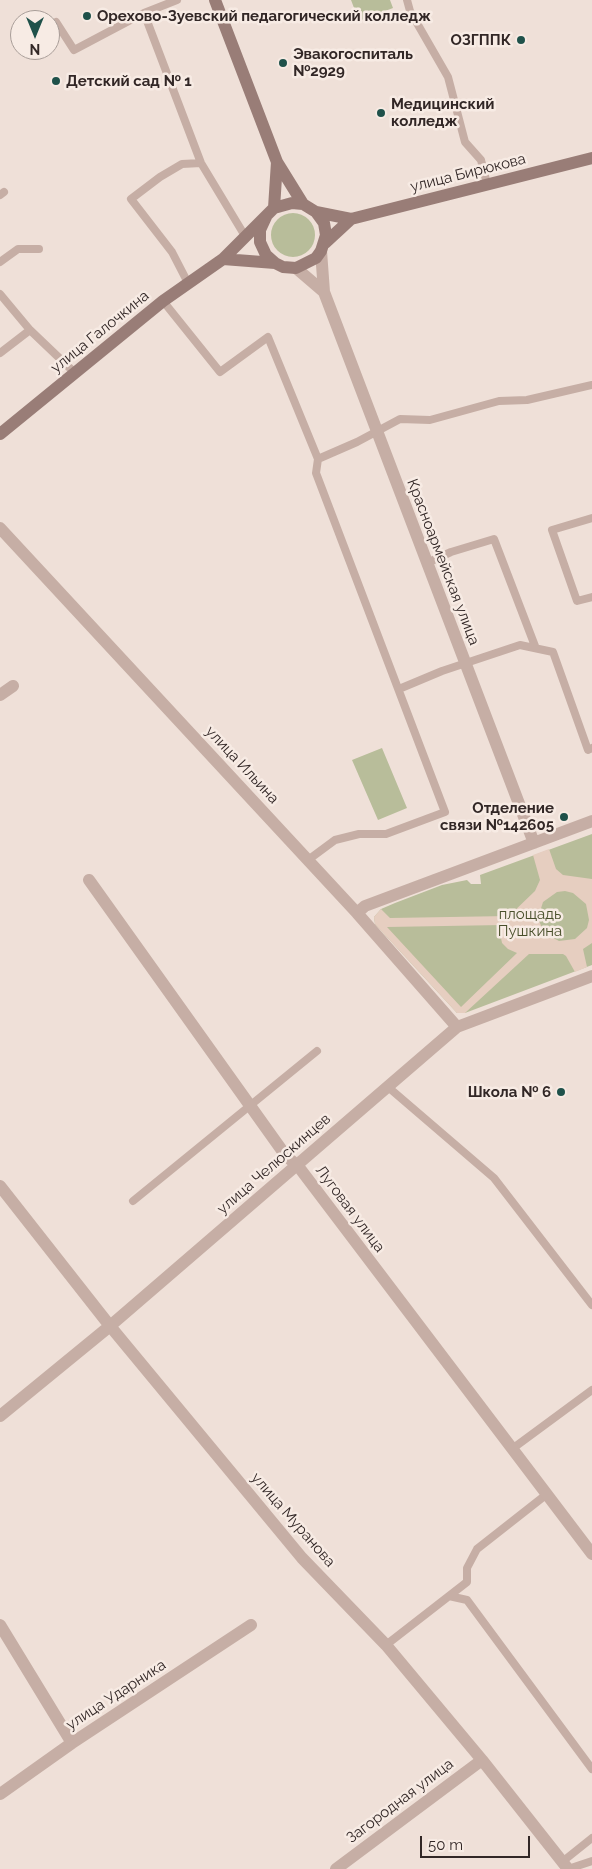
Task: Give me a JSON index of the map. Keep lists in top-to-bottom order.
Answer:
{
  "streets": {
    "street": [
      "улица Бирюкова",
      "улица Галочкина",
      "Красноармейская улица",
      "улица Ильина",
      "улица Челюскинцев",
      "Луговая улица",
      "улица Муранова",
      "улица Ударника",
      "Загородная улица"
    ]
  },
  "crossings": [
    ["улица Ильина", "улица Челюскинцев"],
    ["улица Челюскинцев", "Луговая улица"],
    ["улица Челюскинцев", "улица Муранова"],
    ["улица Муранова", "Загородная улица"]
  ],
  "parks": ["площадь Пушкина"],
  "places": [
    "Орехово-Зуевский педагогический колледж",
    "ОЗГППК",
    "Эвакогоспиталь №2929",
    "Детский сад № 1",
    "Медицинский колледж",
    "Отделение связи №142605",
    "Школа № 6"
  ],
  "scale_bar": "50 m",
  "north": "bottom"
}
